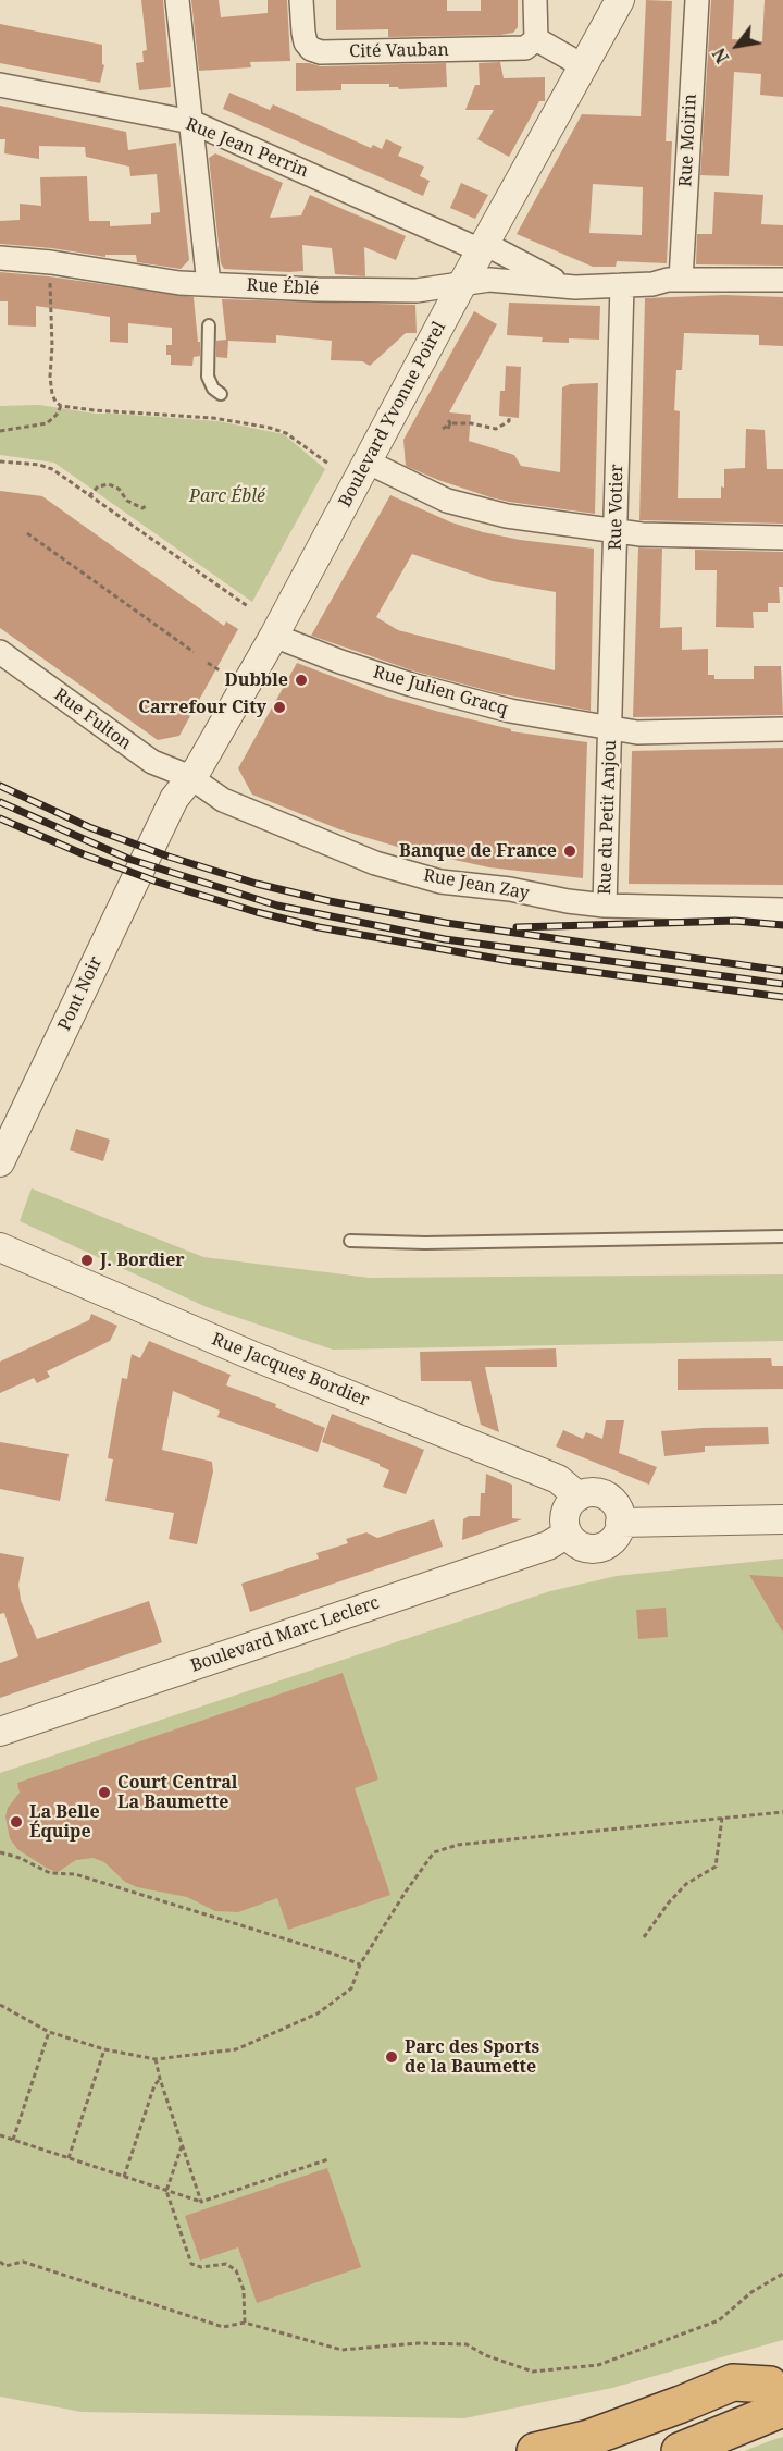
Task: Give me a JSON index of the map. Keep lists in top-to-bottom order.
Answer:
{
  "streets": {
    "street": [
      "Cité Vauban",
      "Rue Moirin",
      "Rue Jean Perrin",
      "Rue Éblé",
      "Boulevard Yvonne Poirel",
      "Rue Votier",
      "Rue Julien Gracq",
      "Rue Fulton",
      "Rue du Petit Anjou",
      "Rue Jean Zay",
      "Pont Noir",
      "Rue Jacques Bordier",
      "Boulevard Marc Leclerc"
    ]
  },
  "crossings": [
    ["Rue Moirin", "Rue Éblé"],
    ["Rue Jean Perrin", "Rue Éblé"],
    ["Rue Jean Perrin", "Boulevard Yvonne Poirel"],
    ["Rue Éblé", "Boulevard Yvonne Poirel"],
    ["Rue Éblé", "Rue Votier"],
    ["Boulevard Yvonne Poirel", "Rue Julien Gracq"],
    ["Boulevard Yvonne Poirel", "Rue Fulton"],
    ["Boulevard Yvonne Poirel", "Rue Jean Zay"],
    ["Boulevard Yvonne Poirel", "Pont Noir"],
    ["Rue Votier", "Rue Julien Gracq"],
    ["Rue Votier", "Rue du Petit Anjou"],
    ["Rue Julien Gracq", "Rue du Petit Anjou"],
    ["Rue Fulton", "Rue Jean Zay"],
    ["Rue du Petit Anjou", "Rue Jean Zay"],
    ["Rue Jacques Bordier", "Boulevard Marc Leclerc"]
  ],
  "parks": ["Parc Éblé"],
  "places": [
    "Dubble",
    "Carrefour City",
    "Banque de France",
    "J. Bordier",
    "Court Central La Baumette",
    "La Belle Équipe",
    "Parc des Sports de la Baumette"
  ],
  "north": "bottom left"
}
